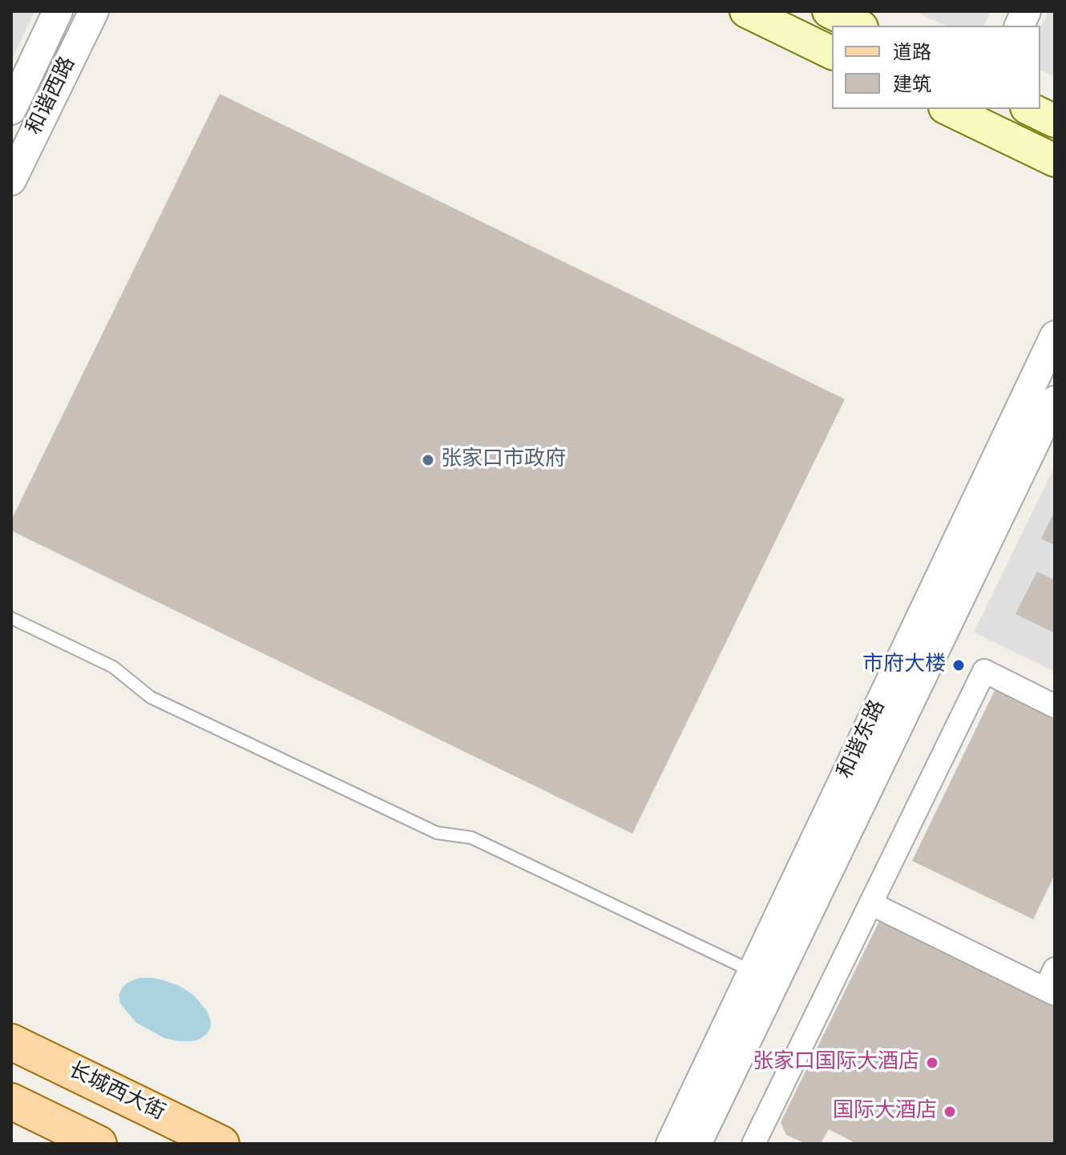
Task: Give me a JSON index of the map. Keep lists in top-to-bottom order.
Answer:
{
  "streets": {
    "main road": ["长城西大街"],
    "street": ["和谐西路", "和谐东路"]
  },
  "places": [
    "张家口市政府",
    "市府大楼",
    "张家口国际大酒店",
    "国际大酒店"
  ],
  "legend": ["道路", "建筑"]
}
